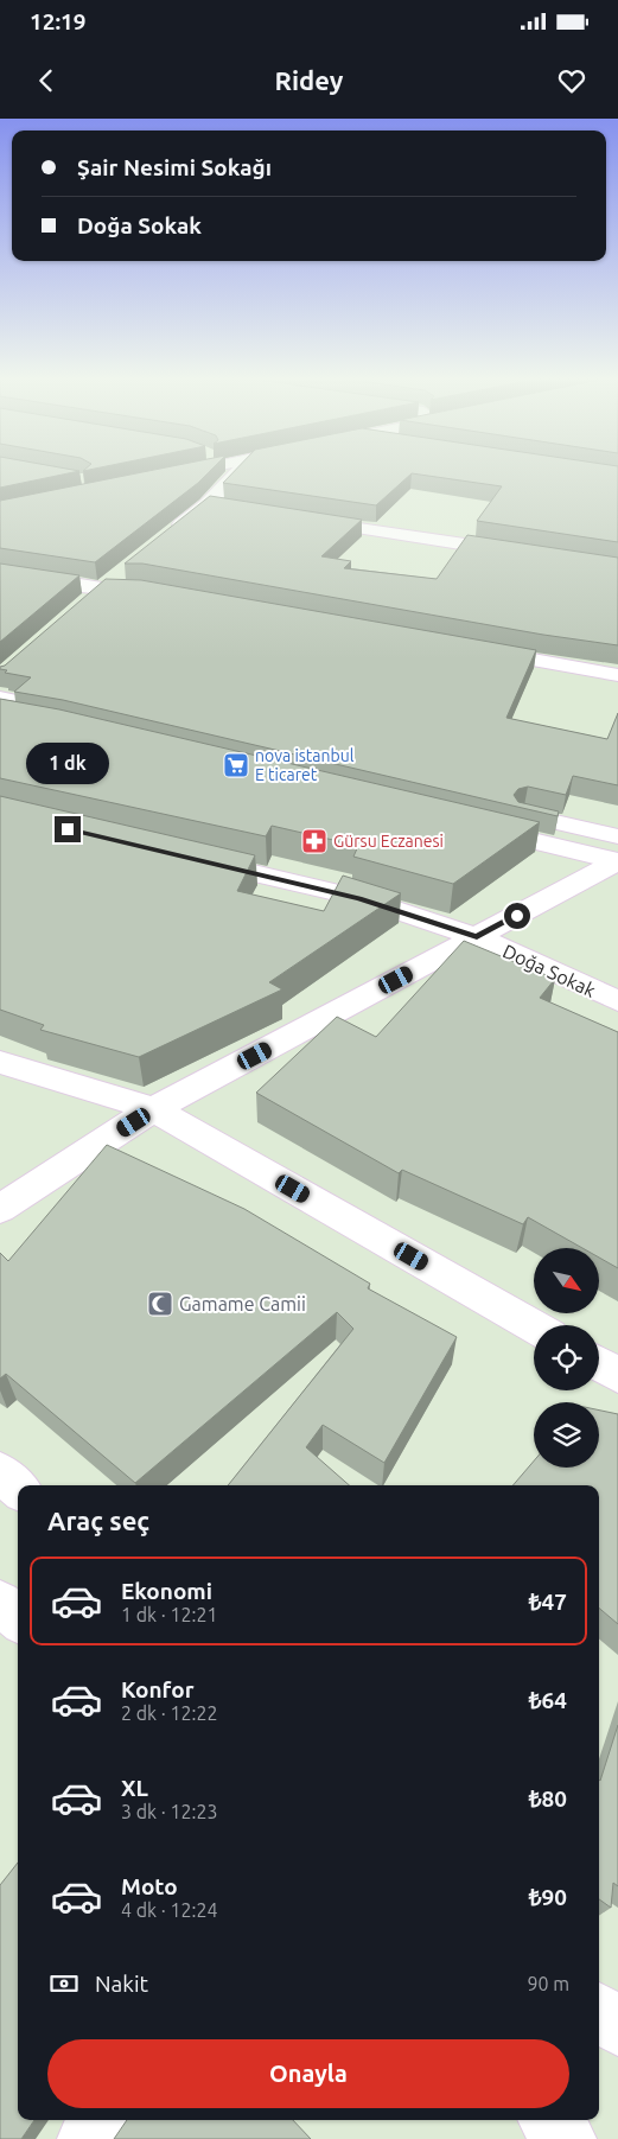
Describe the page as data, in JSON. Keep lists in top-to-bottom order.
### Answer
{
  "streets": {
    "street": ["Doğa Sokak"]
  },
  "places": {
    "supermarket": ["nova istanbul E ticaret"],
    "pharmacy": ["Gürsu Eczanesi"],
    "mosque": ["Gamame Camii"]
  },
  "north": "bottom right",
  "page": {
    "status": "12:19",
    "header": "Ridey",
    "banner": ["Şair Nesimi Sokağı", "Doğa Sokak"],
    "bubble": "1 dk",
    "heading": "Araç seç",
    "list": [
      {
        "name": "Ekonomi",
        "note": "1 dk · 12:21",
        "value": "₺47"
      },
      {
        "name": "Konfor",
        "note": "2 dk · 12:22",
        "value": "₺64"
      },
      {
        "name": "XL",
        "note": "3 dk · 12:23",
        "value": "₺80"
      },
      {
        "name": "Moto",
        "note": "4 dk · 12:24",
        "value": "₺90"
      }
    ],
    "pay": ["Nakit", "90 m"],
    "buttons": "Onayla"
  }
}
